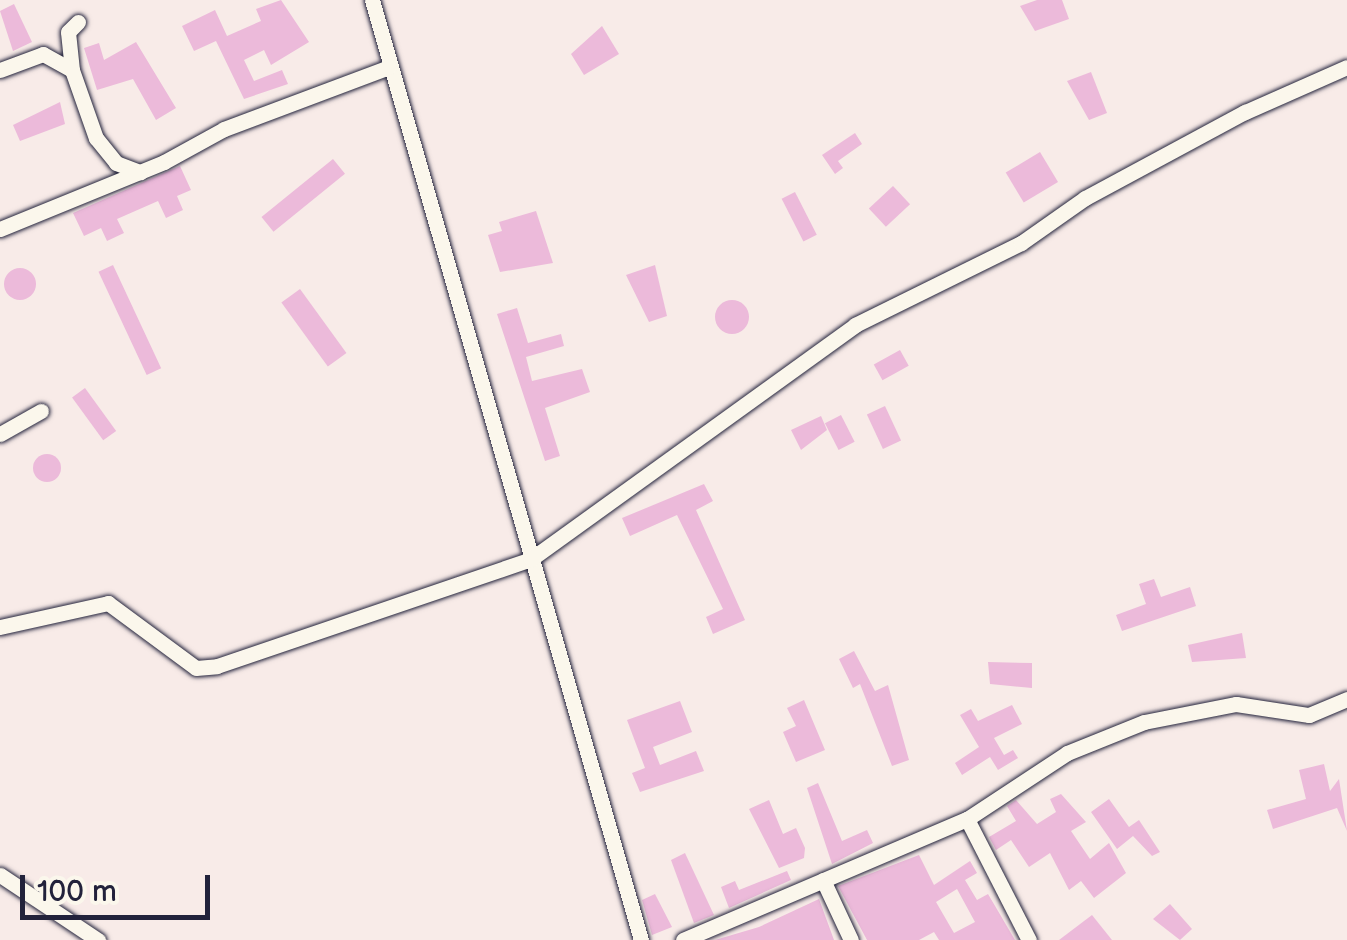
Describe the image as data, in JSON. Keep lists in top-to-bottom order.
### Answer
{
  "scale_bar": "100 m"
}
